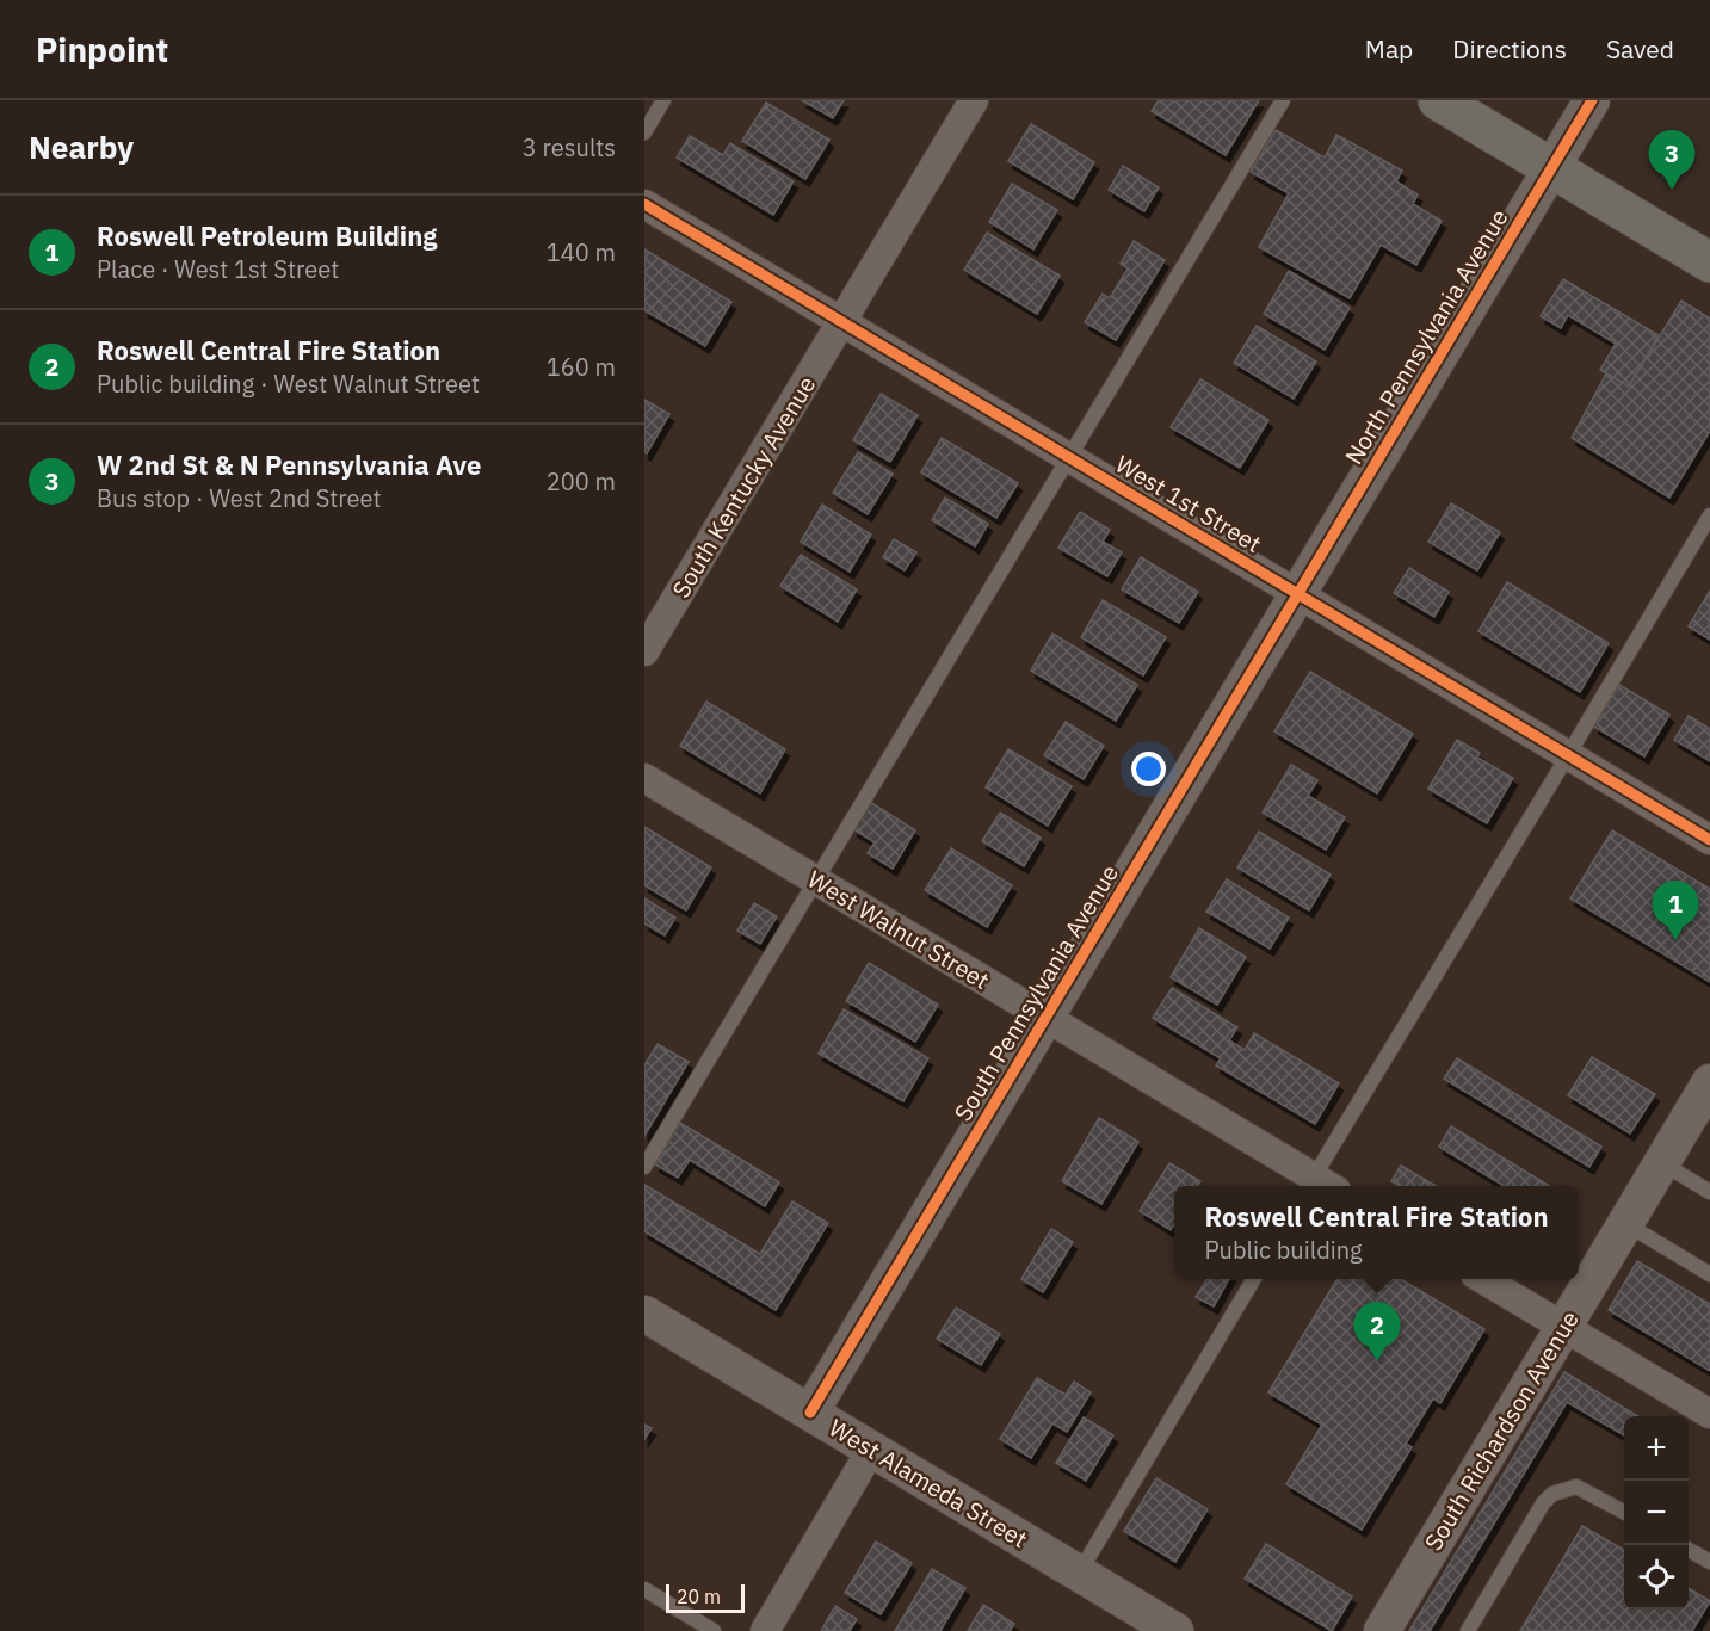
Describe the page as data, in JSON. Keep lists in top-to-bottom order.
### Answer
{
  "streets": {
    "street": [
      "North Pennsylvania Avenue",
      "South Kentucky Avenue",
      "West 1st Street",
      "West Walnut Street",
      "South Pennsylvania Avenue",
      "South Richardson Avenue",
      "West Alameda Street"
    ]
  },
  "crossings": [
    ["North Pennsylvania Avenue", "West 1st Street"],
    ["North Pennsylvania Avenue", "South Pennsylvania Avenue"],
    ["South Kentucky Avenue", "West 1st Street"],
    ["West 1st Street", "South Pennsylvania Avenue"],
    ["West Walnut Street", "South Pennsylvania Avenue"],
    ["South Pennsylvania Avenue", "West Alameda Street"]
  ],
  "scale_bar": "20 m",
  "page": {
    "header": "Pinpoint",
    "nav": ["Map", "Directions", "Saved"],
    "heading": ["Nearby", "3 results"],
    "pins": ["3", "1", "2"],
    "list": [
      {
        "mark": "1",
        "name": "Roswell Petroleum Building",
        "note": "Place · West 1st Street",
        "value": "140 m"
      },
      {
        "mark": "2",
        "name": "Roswell Central Fire Station",
        "note": "Public building · West Walnut Street",
        "value": "160 m"
      },
      {
        "mark": "3",
        "name": "W 2nd St & N Pennsylvania Ave",
        "note": "Bus stop · West 2nd Street",
        "value": "200 m"
      }
    ],
    "popup": ["Roswell Central Fire Station", "Public building"],
    "map_buttons": ["+", "−"],
    "scale": "20 m"
  }
}
